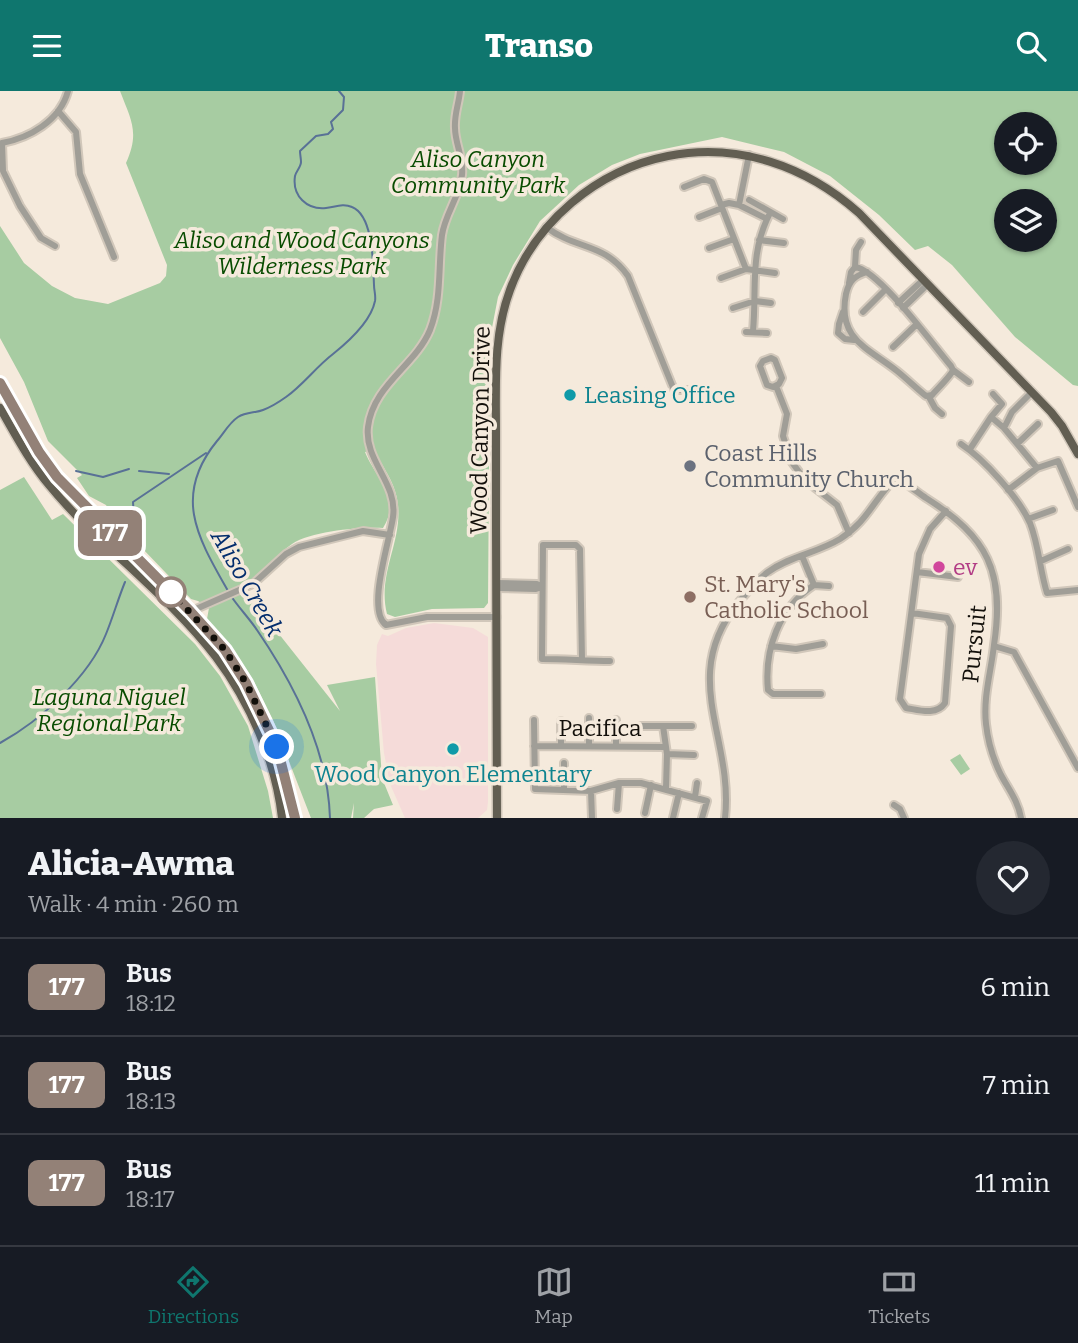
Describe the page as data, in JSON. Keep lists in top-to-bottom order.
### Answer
{
  "streets": {
    "main road": ["Wood Canyon Drive"],
    "street": ["Pursuit", "Pacifica"]
  },
  "water": ["Aliso Creek"],
  "parks": ["Aliso Canyon Community Park", "Aliso and Wood Canyons Wilderness Park", "Laguna Niguel Regional Park"],
  "places": [
    "Leasing Office",
    "Coast Hills Community Church",
    "ev",
    "St. Mary's Catholic School",
    "Wood Canyon Elementary"
  ],
  "lines": ["bus line 177"],
  "page": {
    "header": "Transo",
    "on_map": "177",
    "heading": ["Alicia-Awma", "Walk · 4 min · 260 m"],
    "list": [
      {
        "mark": "177",
        "name": "Bus",
        "note": "18:12",
        "value": "6 min"
      },
      {
        "mark": "177",
        "name": "Bus",
        "note": "18:13",
        "value": "7 min"
      },
      {
        "mark": "177",
        "name": "Bus",
        "note": "18:17",
        "value": "11 min"
      }
    ],
    "tabs": ["Directions", "Map", "Tickets"]
  }
}
